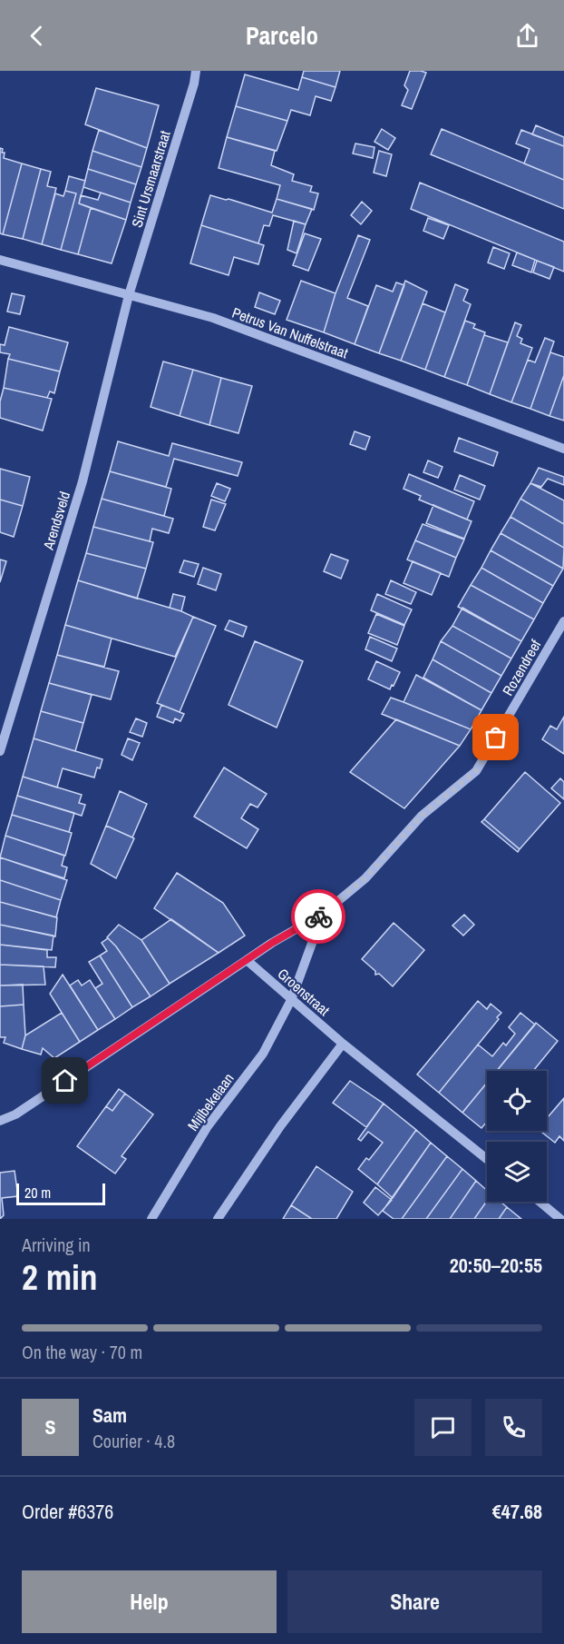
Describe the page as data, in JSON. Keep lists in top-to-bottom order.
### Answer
{
  "streets": {
    "street": [
      "Sint Ursmaarstraat",
      "Petrus Van Nuffelstraat",
      "Arendsveld",
      "Rozendreef",
      "Groenstraat",
      "Mijlbekelaan"
    ]
  },
  "crossings": [
    ["Sint Ursmaarstraat", "Petrus Van Nuffelstraat"],
    ["Sint Ursmaarstraat", "Arendsveld"],
    ["Petrus Van Nuffelstraat", "Arendsveld"],
    ["Rozendreef", "Groenstraat"],
    ["Groenstraat", "Mijlbekelaan"]
  ],
  "scale_bar": "20 m",
  "page": {
    "header": "Parcelo",
    "scale": "20 m",
    "heading": ["2 min", "Arriving in", "20:50–20:55"],
    "panel": [
      "Sam",
      "Courier · 4.8",
      "Order #6376",
      "€47.68"
    ],
    "bar": "On the way · 70 m",
    "round": "S",
    "buttons": ["Help", "Share"]
  }
}
